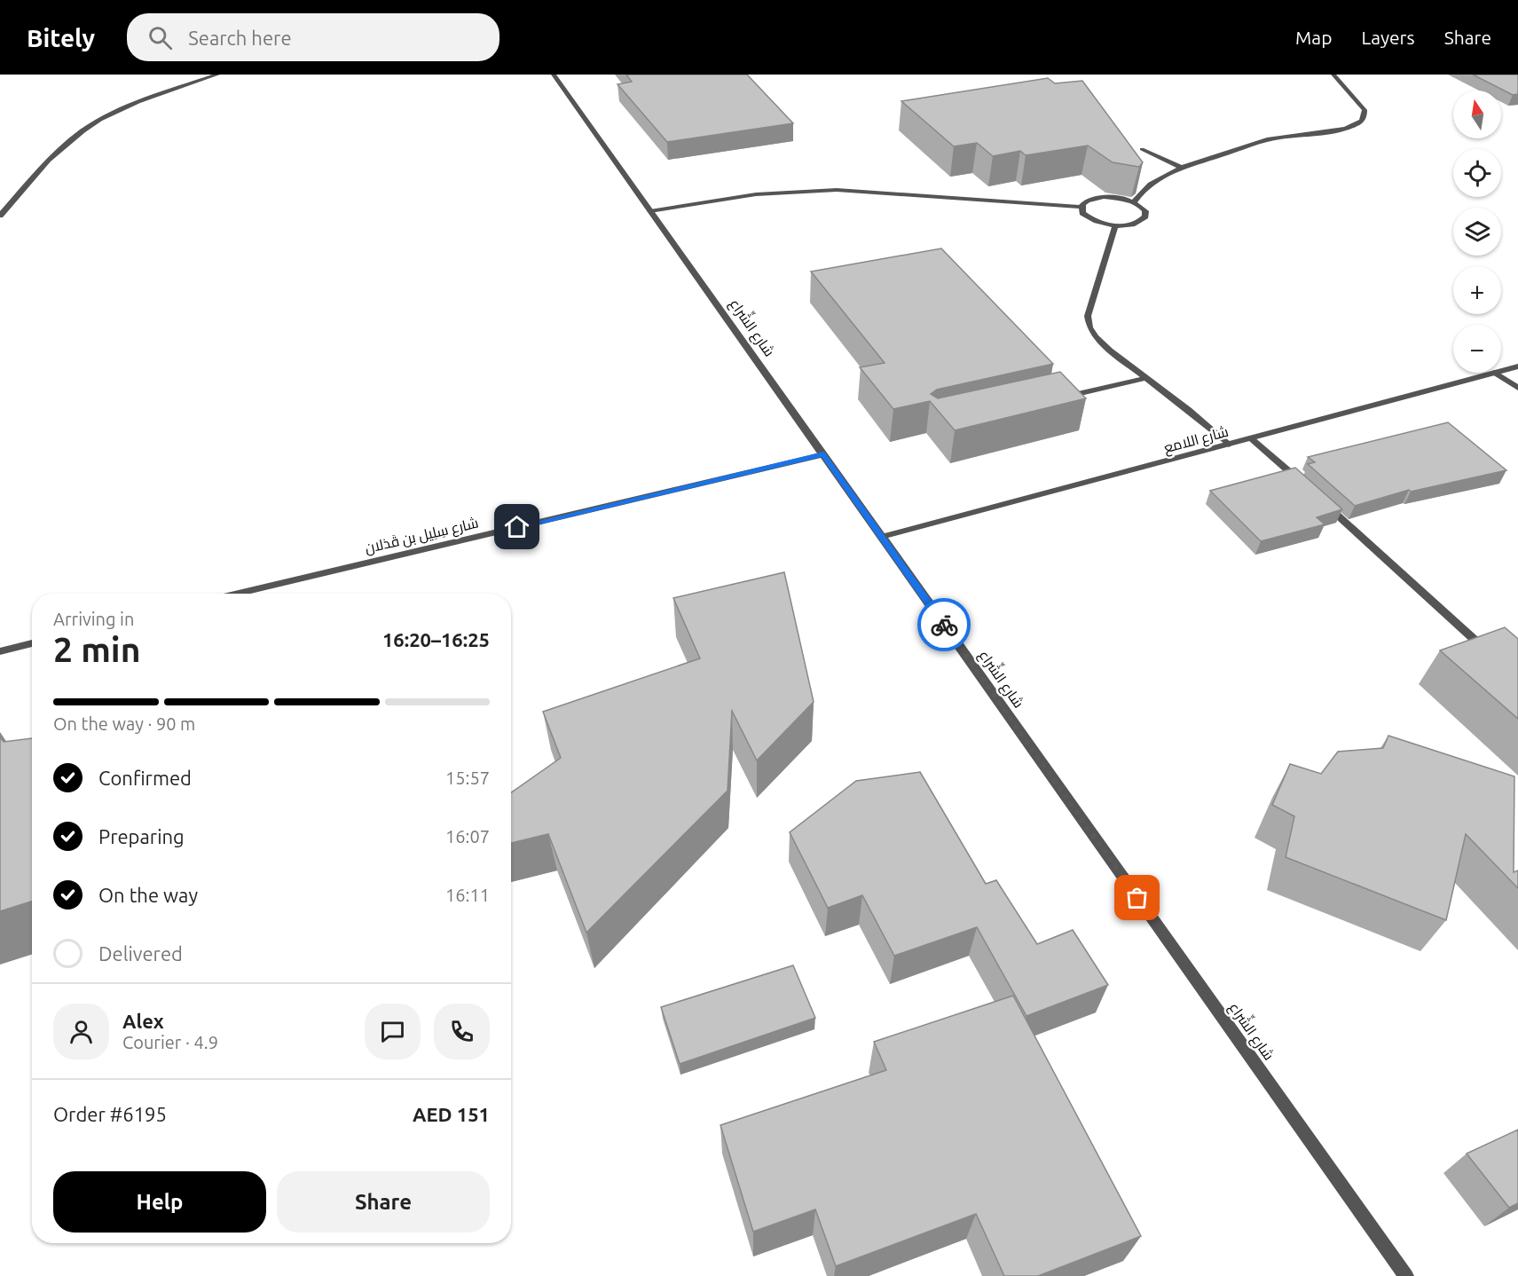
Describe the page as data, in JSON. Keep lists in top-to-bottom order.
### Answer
{
  "streets": {
    "street": ["شارع الشِّراع", "شارع اللامع", "شارع سِلِيل بن قَذلان"]
  },
  "crossings": [
    ["شارع الشِّراع", "شارع اللامع"],
    ["شارع الشِّراع", "شارع سِلِيل بن قَذلان"]
  ],
  "north": "top",
  "page": {
    "header": "Bitely",
    "search": "Search here",
    "nav": ["Map", "Layers", "Share"],
    "map_buttons": ["+", "−"],
    "heading": ["2 min", "Arriving in", "16:20–16:25"],
    "panel": [
      "Alex",
      "Courier · 4.9",
      "Order #6195",
      "AED 151"
    ],
    "bar": "On the way · 90 m",
    "list": [
      ["Confirmed", "15:57"],
      ["Preparing", "16:07"],
      ["On the way", "16:11"],
      "Delivered"
    ],
    "buttons": ["Help", "Share"]
  }
}
